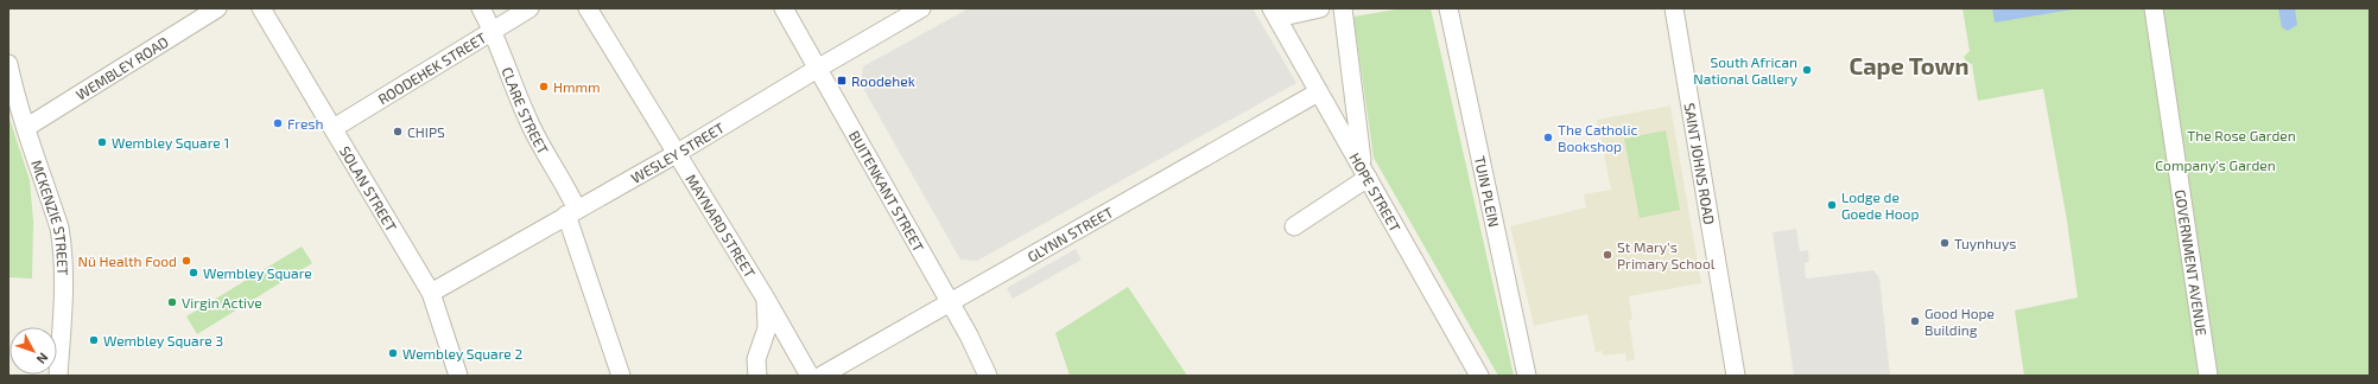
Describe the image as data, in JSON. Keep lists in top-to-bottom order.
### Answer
{
  "streets": {
    "street": [
      "WEMBLEY ROAD",
      "ROODEHEK STREET",
      "CLARE STREET",
      "WESLEY STREET",
      "SAINT JOHNS ROAD",
      "SOLAN STREET",
      "BUITENKANT STREET",
      "HOPE STREET",
      "TUIN PLEIN",
      "MCKENZIE STREET",
      "MAYNARD STREET",
      "GLYNN STREET",
      "GOVERNMENT AVENUE"
    ]
  },
  "crossings": [
    ["WEMBLEY ROAD", "MCKENZIE STREET"],
    ["ROODEHEK STREET", "CLARE STREET"],
    ["ROODEHEK STREET", "SOLAN STREET"],
    ["CLARE STREET", "WESLEY STREET"],
    ["WESLEY STREET", "SOLAN STREET"],
    ["WESLEY STREET", "BUITENKANT STREET"],
    ["WESLEY STREET", "MAYNARD STREET"],
    ["BUITENKANT STREET", "GLYNN STREET"],
    ["HOPE STREET", "GLYNN STREET"]
  ],
  "districts": ["Cape Town"],
  "parks": ["The Rose Garden", "Company's Garden"],
  "places": {
    "other": [
      "South African National Gallery",
      "Hmmm",
      "Fresh",
      "CHIPS",
      "The Catholic Bookshop",
      "Wembley Square 1",
      "Lodge de Goede Hoop",
      "Tuynhuys",
      "St Mary's Primary School",
      "Nü Health Food",
      "Wembley Square",
      "Virgin Active",
      "Good Hope Building",
      "Wembley Square 3",
      "Wembley Square 2"
    ],
    "transit": ["Roodehek"]
  },
  "north": "bottom right"
}
